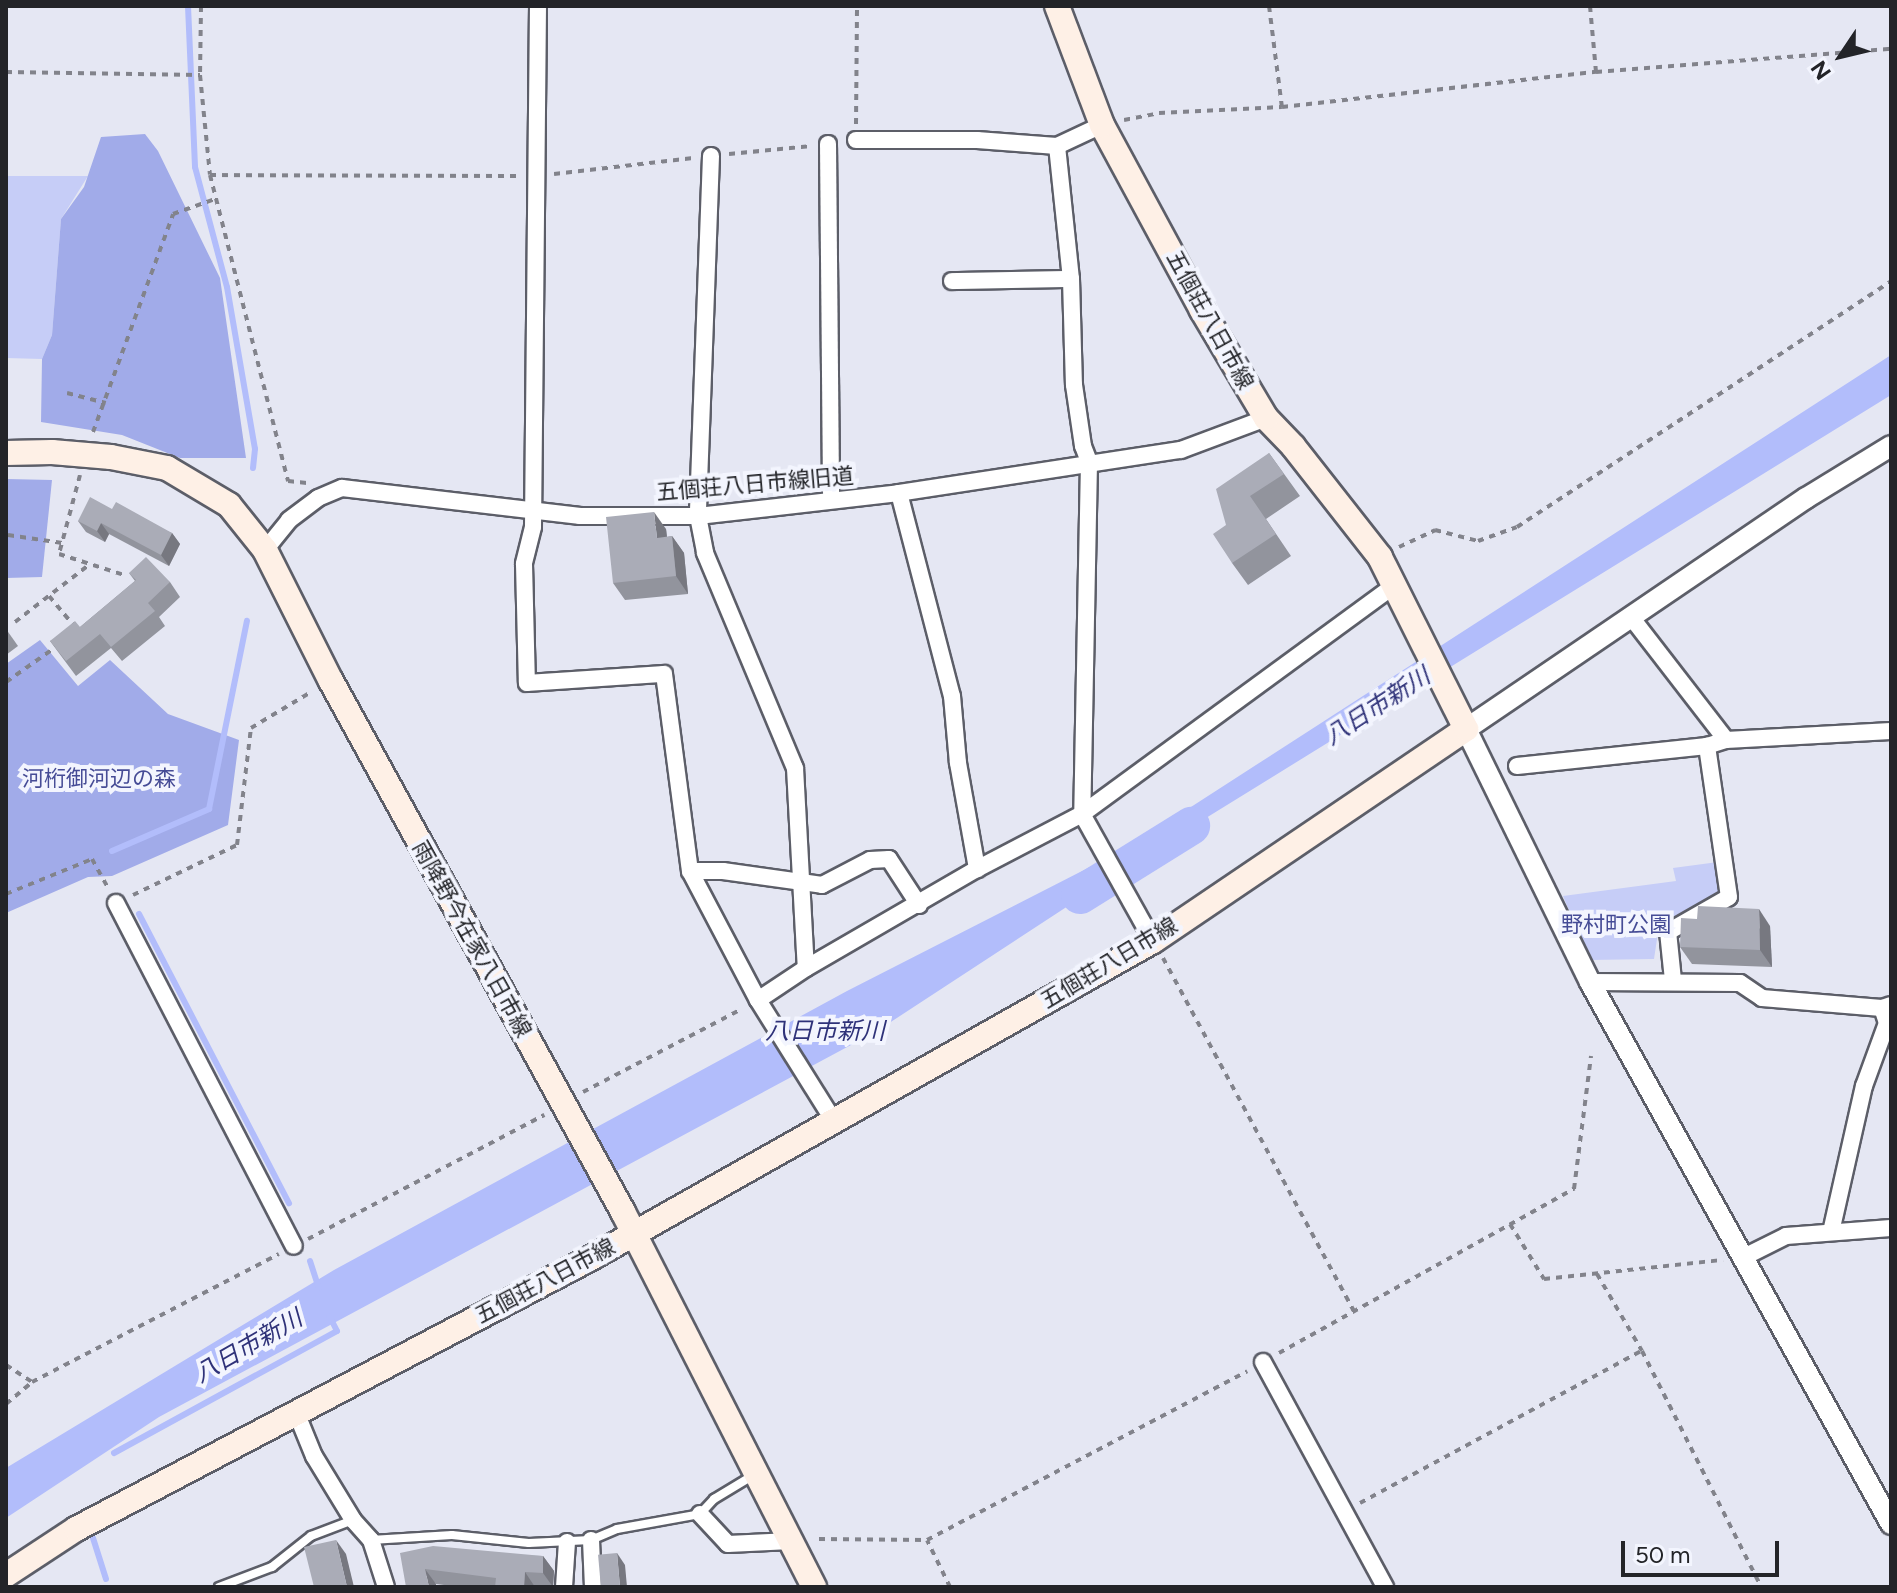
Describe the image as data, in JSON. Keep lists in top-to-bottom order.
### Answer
{
  "streets": {
    "main road": ["五個荘八日市線", "雨降野今在家八日市線"],
    "street": ["五個荘八日市線旧道"]
  },
  "crossings": [
    ["五個荘八日市線", "五個荘八日市線旧道"],
    ["五個荘八日市線", "雨降野今在家八日市線"]
  ],
  "water": ["八日市新川"],
  "parks": ["河桁御河辺の森", "野村町公園"],
  "scale_bar": "50 m",
  "north": "bottom left"
}
